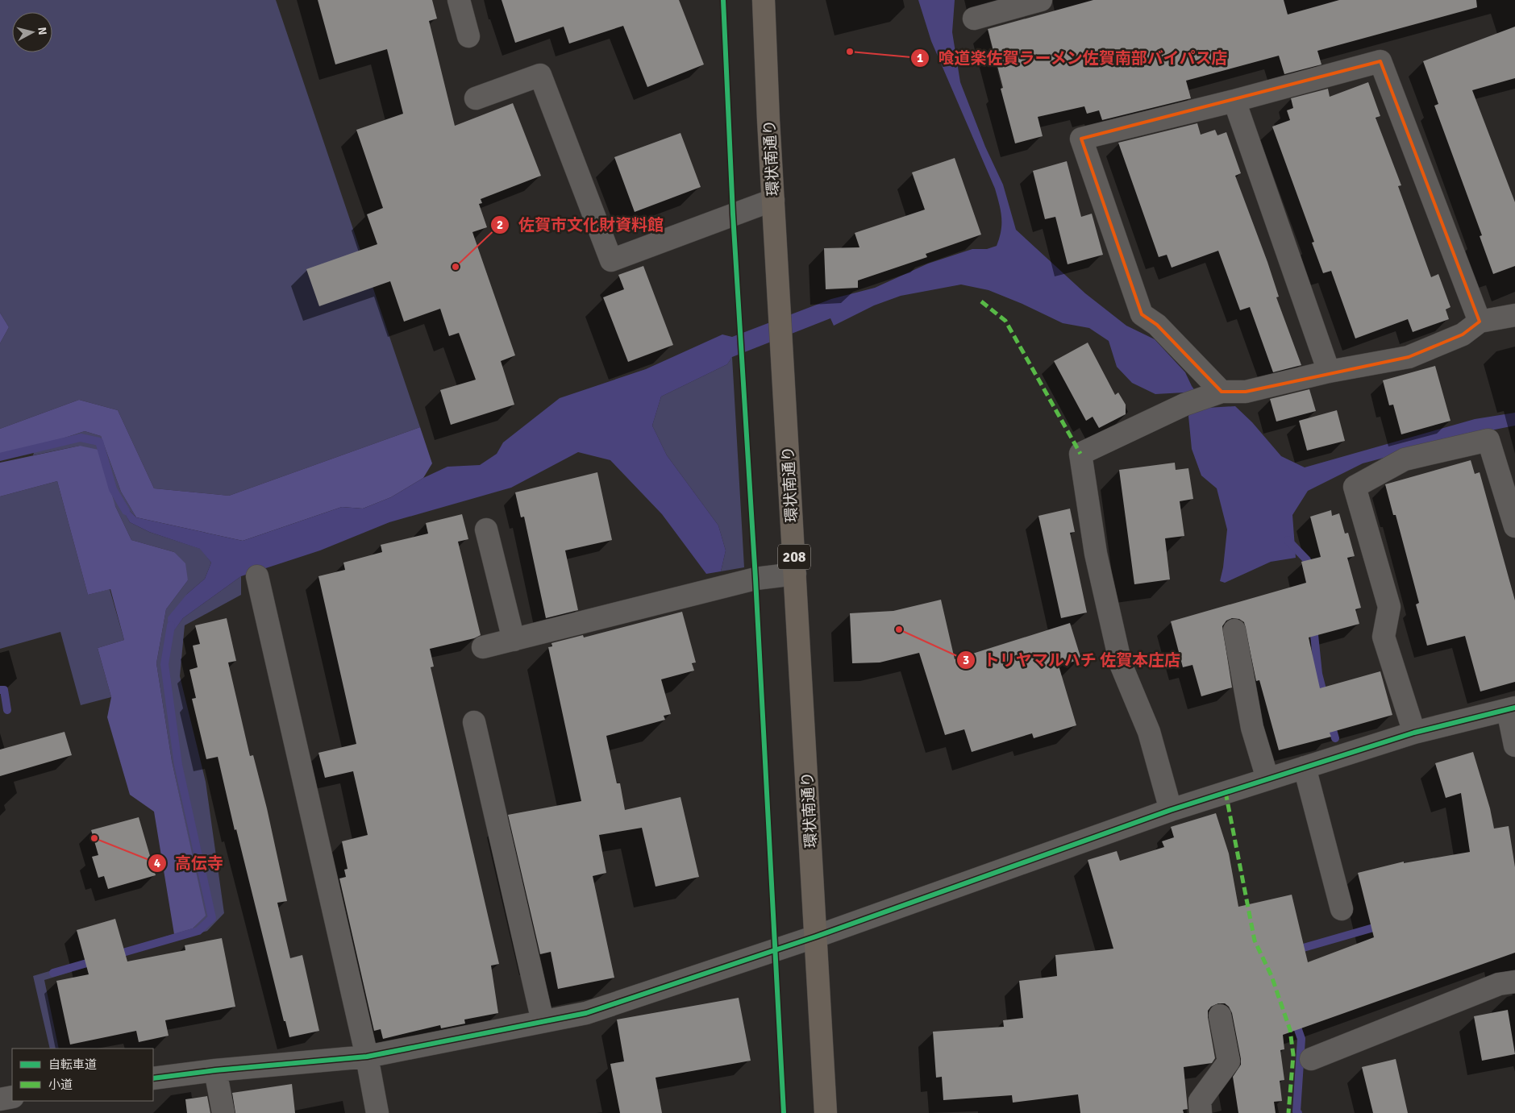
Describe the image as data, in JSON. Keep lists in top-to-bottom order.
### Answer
{
  "streets": {
    "highway": ["環状南通り", "208"]
  },
  "places": [
    "喰道楽佐賀ラーメン佐賀南部バイパス店",
    "佐賀市文化財資料館",
    "トリヤマルハチ 佐賀本庄店",
    "高伝寺"
  ],
  "legend": ["自転車道", "小道"],
  "north": "right"
}
